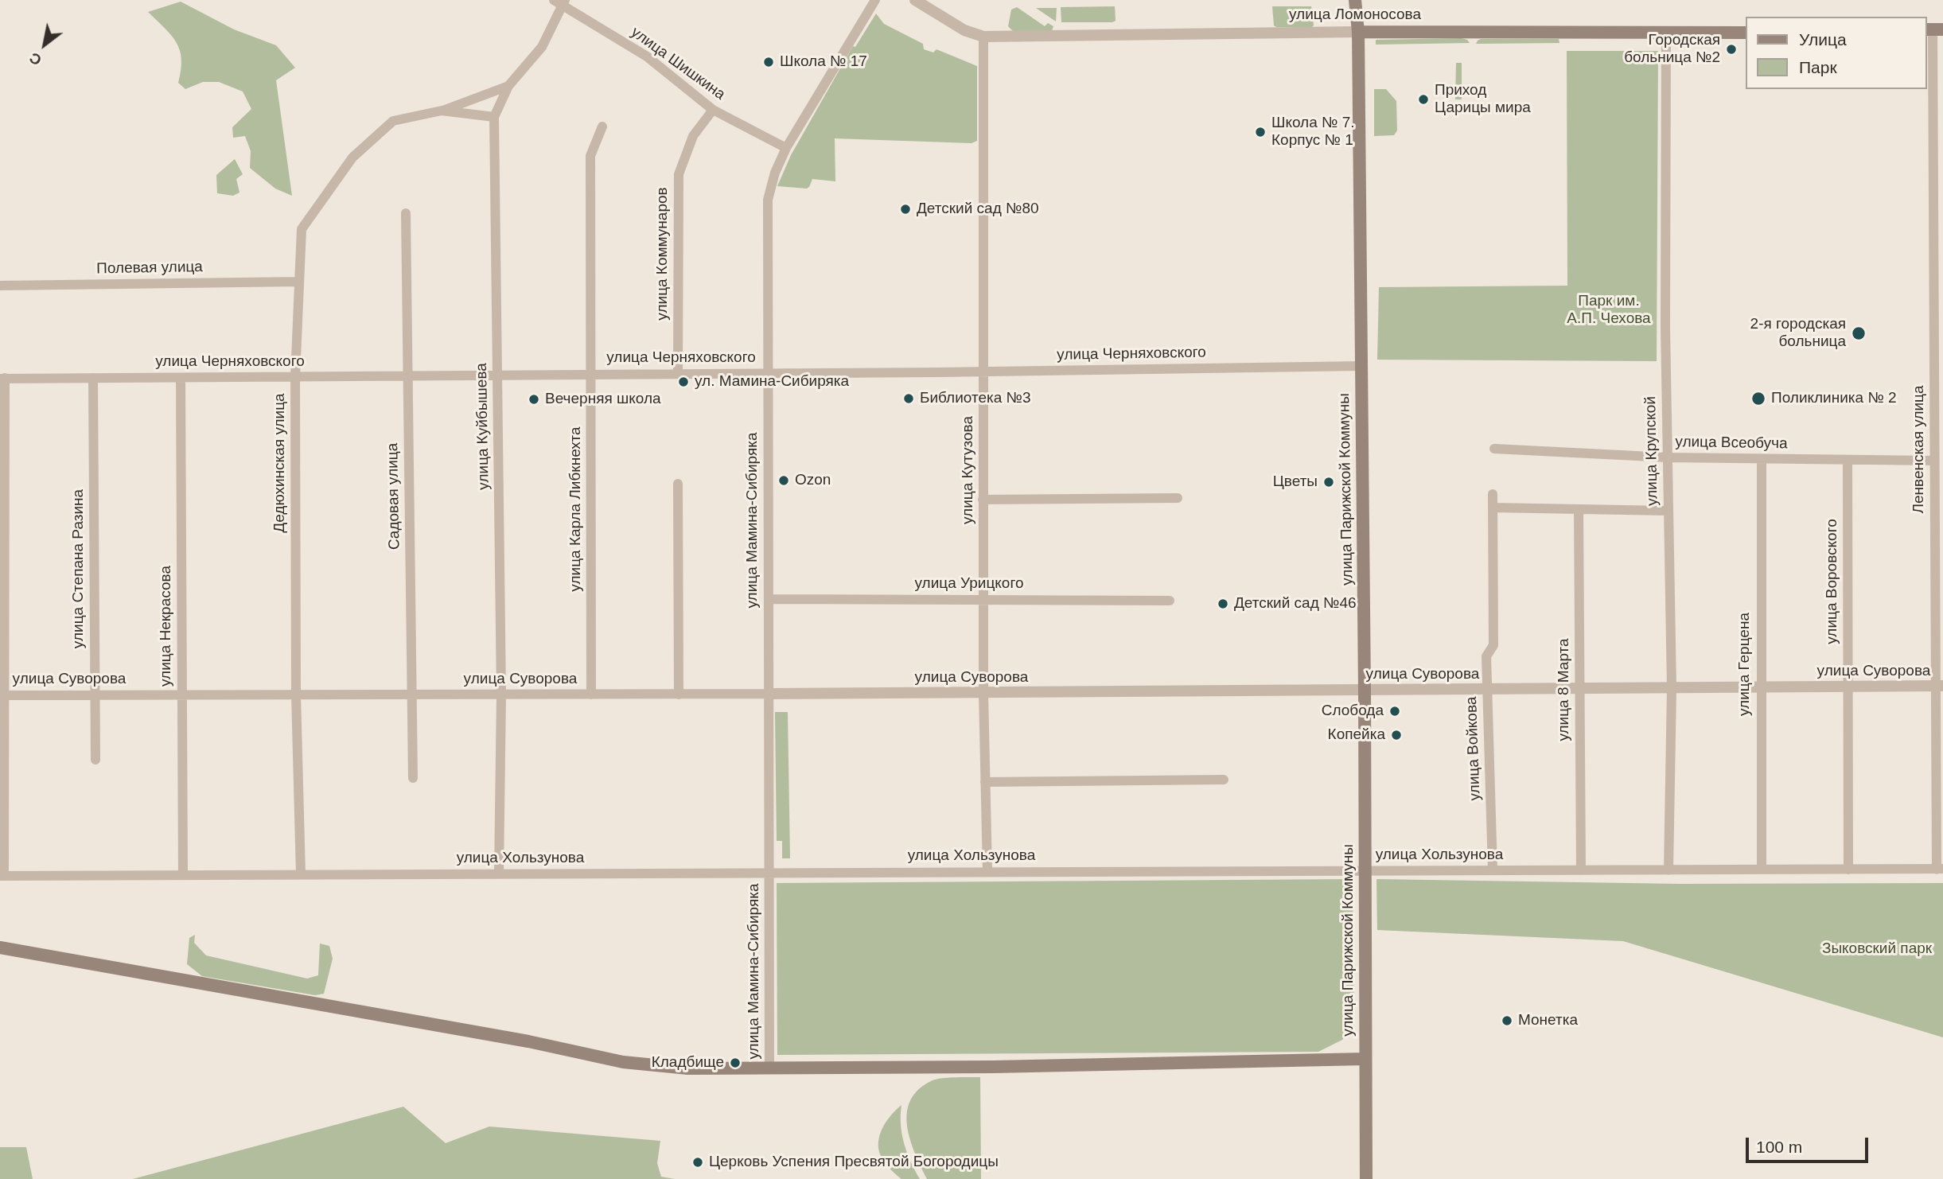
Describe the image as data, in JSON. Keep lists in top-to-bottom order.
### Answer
{
  "streets": {
    "main road": ["улица Ломоносова", "улица Парижской Коммуны"],
    "street": [
      "улица Шишкина",
      "улица Коммунаров",
      "Полевая улица",
      "улица Черняховского",
      "улица Куйбышева",
      "улица Всеобуча",
      "Ленвенская улица",
      "улица Крупской",
      "Дедюхинская улица",
      "улица Кутузова",
      "Садовая улица",
      "улица Карла Либкнехта",
      "улица Мамина-Сибиряка",
      "улица Степана Разина",
      "улица Воровского",
      "улица Урицкого",
      "улица Некрасова",
      "улица Герцена",
      "улица Суворова",
      "улица 8 Марта",
      "улица Войкова",
      "улица Хользунова"
    ]
  },
  "crossings": [
    ["улица Ломоносова", "улица Крупской"],
    ["улица Ломоносова", "улица Кутузова"],
    ["улица Ломоносова", "улица Парижской Коммуны"],
    ["улица Шишкина", "улица Коммунаров"],
    ["улица Шишкина", "улица Куйбышева"],
    ["улица Шишкина", "улица Мамина-Сибиряка"],
    ["улица Коммунаров", "улица Черняховского"],
    ["Полевая улица", "Дедюхинская улица"],
    ["улица Черняховского", "улица Куйбышева"],
    ["улица Черняховского", "Дедюхинская улица"],
    ["улица Черняховского", "улица Кутузова"],
    ["улица Черняховского", "улица Парижской Коммуны"],
    ["улица Черняховского", "Садовая улица"],
    ["улица Черняховского", "улица Карла Либкнехта"],
    ["улица Черняховского", "улица Мамина-Сибиряка"],
    ["улица Черняховского", "улица Степана Разина"],
    ["улица Черняховского", "улица Некрасова"],
    ["улица Куйбышева", "Дедюхинская улица"],
    ["улица Куйбышева", "улица Суворова"],
    ["улица Куйбышева", "улица Хользунова"],
    ["улица Всеобуча", "Ленвенская улица"],
    ["улица Всеобуча", "улица Крупской"],
    ["улица Всеобуча", "улица Воровского"],
    ["улица Всеобуча", "улица Герцена"],
    ["Ленвенская улица", "улица Суворова"],
    ["Ленвенская улица", "улица Хользунова"],
    ["улица Крупской", "улица Суворова"],
    ["улица Крупской", "улица Хользунова"],
    ["Дедюхинская улица", "улица Суворова"],
    ["Дедюхинская улица", "улица Хользунова"],
    ["улица Кутузова", "улица Урицкого"],
    ["улица Кутузова", "улица Суворова"],
    ["улица Кутузова", "улица Хользунова"],
    ["улица Парижской Коммуны", "улица Суворова"],
    ["улица Парижской Коммуны", "улица Хользунова"],
    ["Садовая улица", "улица Суворова"],
    ["улица Карла Либкнехта", "улица Суворова"],
    ["улица Мамина-Сибиряка", "улица Урицкого"],
    ["улица Мамина-Сибиряка", "улица Суворова"],
    ["улица Мамина-Сибиряка", "улица Хользунова"],
    ["улица Степана Разина", "улица Суворова"],
    ["улица Воровского", "улица Суворова"],
    ["улица Воровского", "улица Хользунова"],
    ["улица Некрасова", "улица Суворова"],
    ["улица Некрасова", "улица Хользунова"],
    ["улица Герцена", "улица Суворова"],
    ["улица Герцена", "улица Хользунова"],
    ["улица Суворова", "улица 8 Марта"],
    ["улица Суворова", "улица Войкова"],
    ["улица 8 Марта", "улица Хользунова"],
    ["улица Войкова", "улица Хользунова"]
  ],
  "parks": ["Парк им. А.П. Чехова", "Зыковский парк"],
  "places": [
    "Городская больница №2",
    "Школа № 17",
    "Приход Царицы мира",
    "Школа № 7. Корпус № 1",
    "Детский сад №80",
    "2-я городская больница",
    "ул. Мамина-Сибиряка",
    "Библиотека №3",
    "Поликлиника № 2",
    "Вечерняя школа",
    "Ozon",
    "Цветы",
    "Детский сад №46",
    "Слобода",
    "Копейка",
    "Монетка",
    "Кладбище",
    "Церковь Успения Пресвятой Богородицы"
  ],
  "legend": ["Улица", "Парк"],
  "scale_bar": "100 m",
  "north": "bottom left"
}
